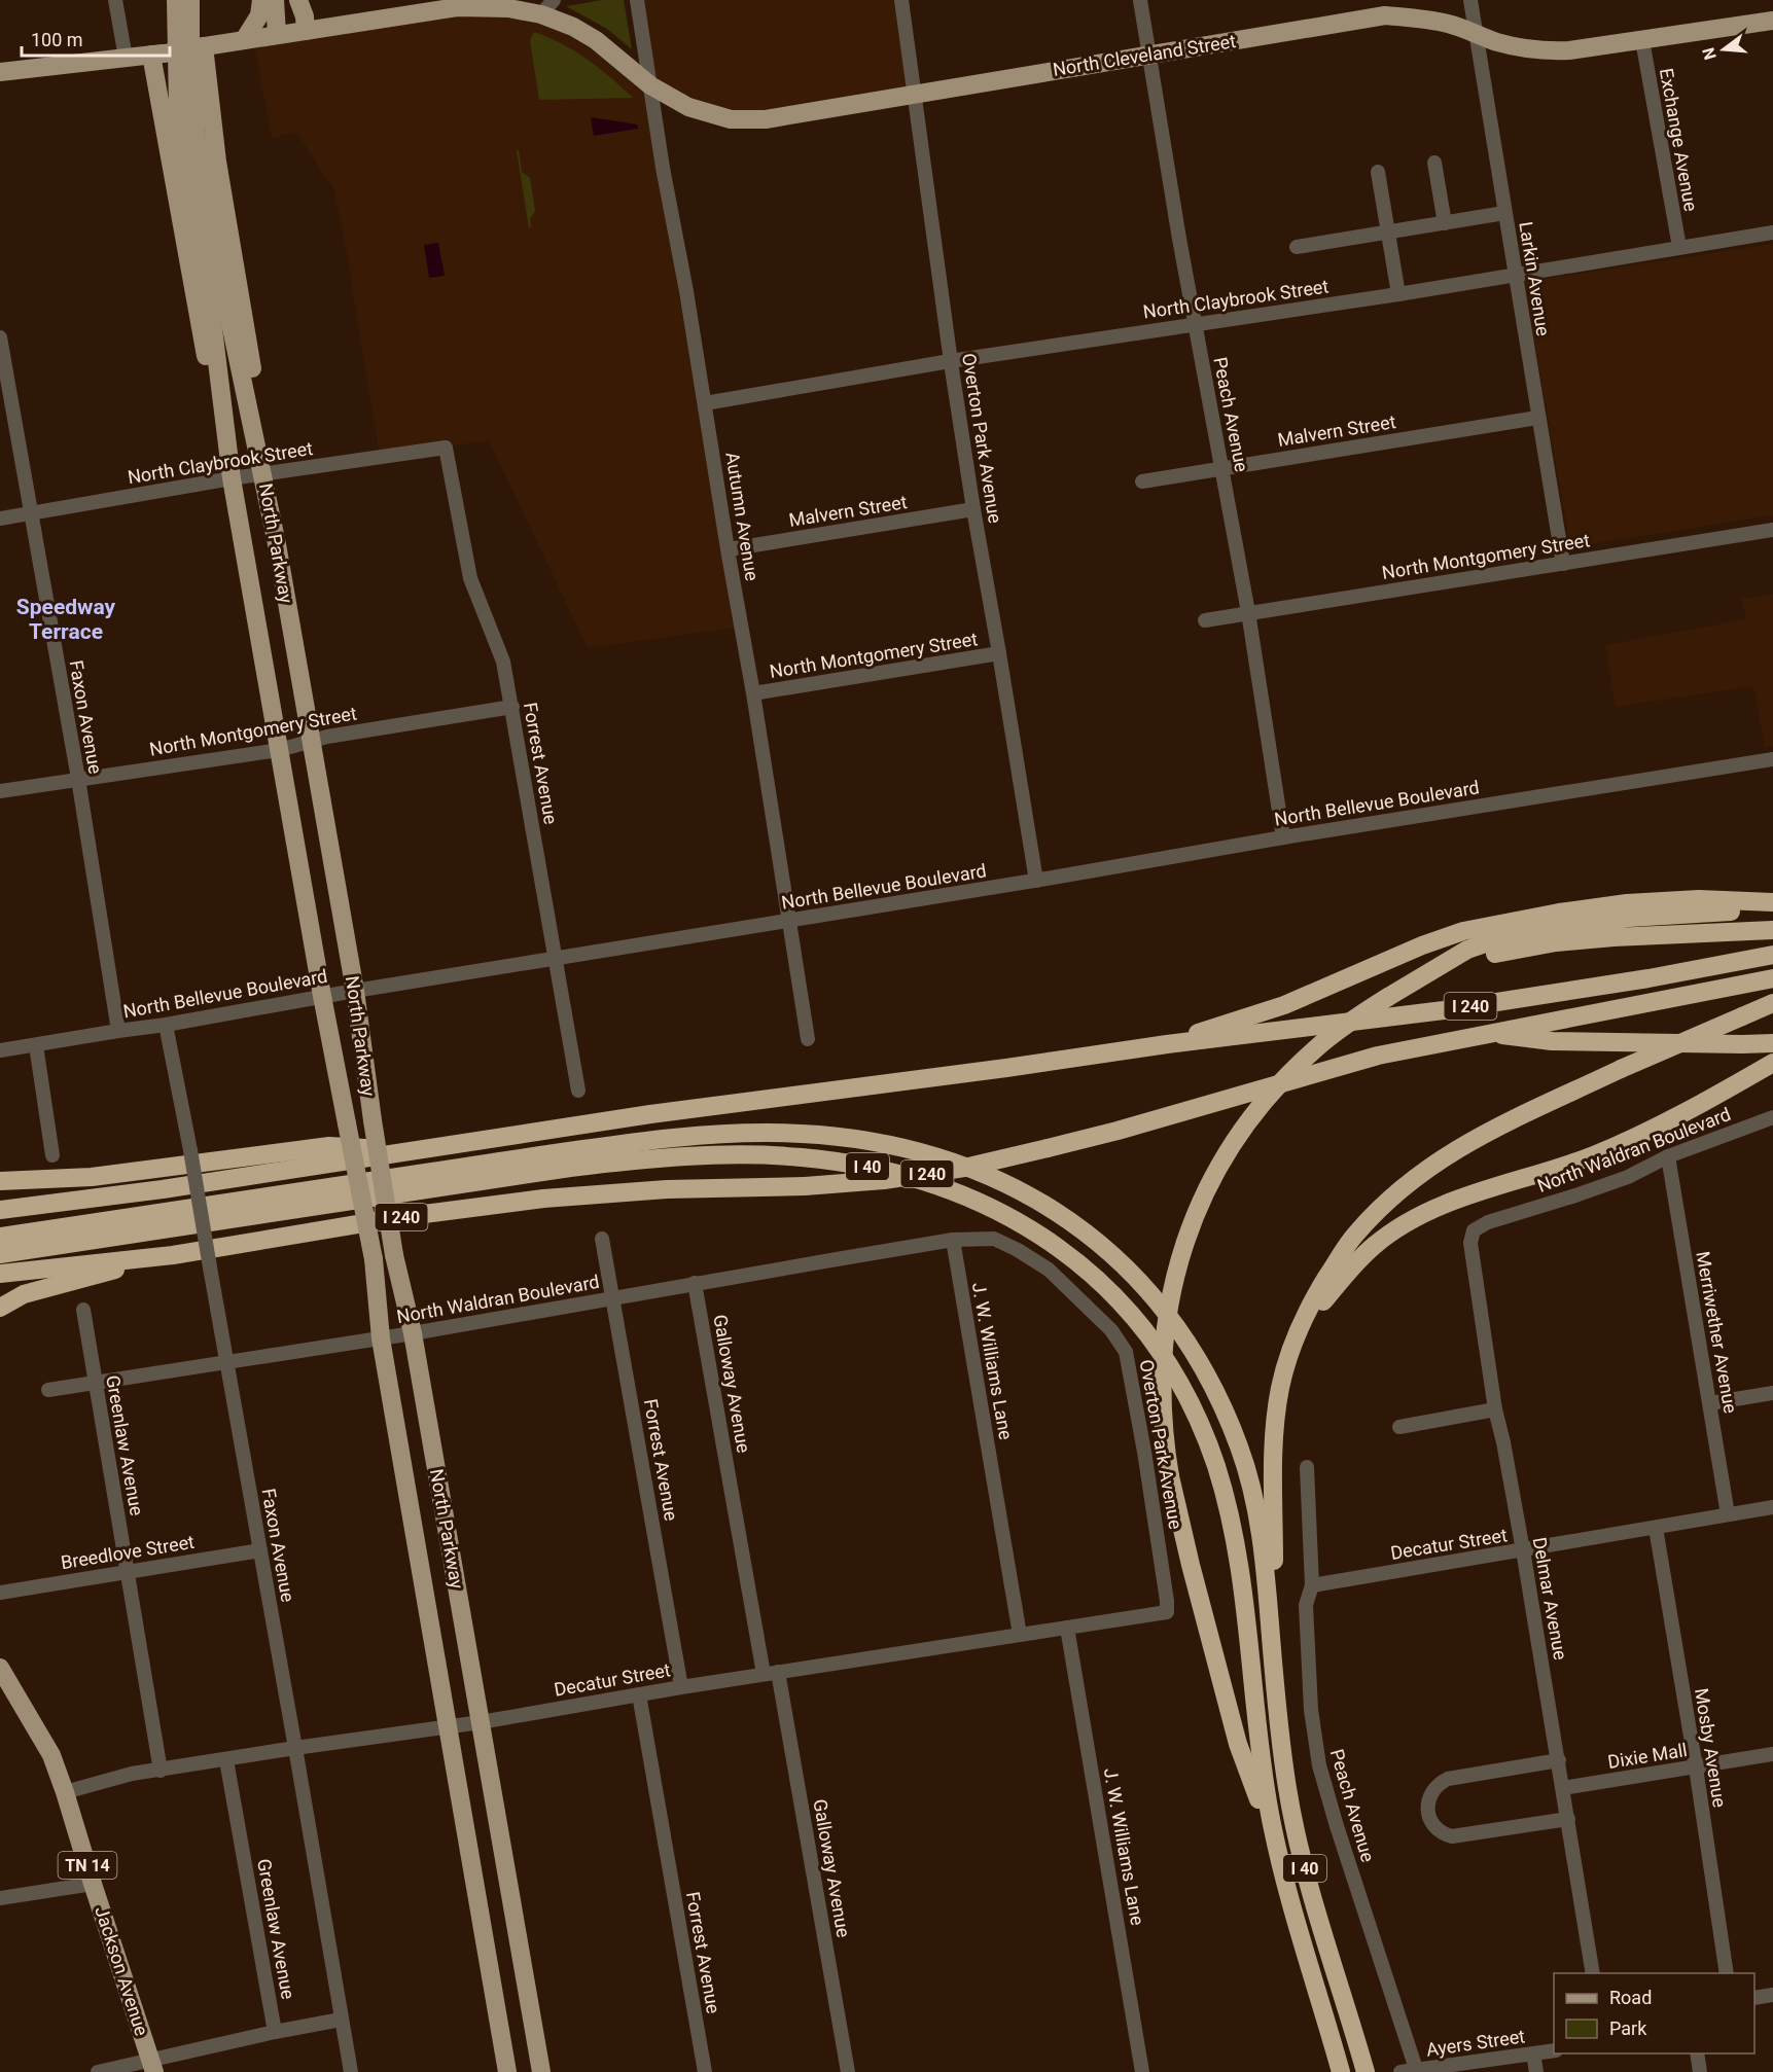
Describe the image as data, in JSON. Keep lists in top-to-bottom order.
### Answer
{
  "streets": {
    "highway": ["I 240", "I 40"],
    "main road": [
      "North Cleveland Street",
      "North Parkway",
      "TN 14",
      "Jackson Avenue"
    ],
    "street": [
      "Exchange Avenue",
      "Larkin Avenue",
      "North Claybrook Street",
      "Peach Avenue",
      "Malvern Street",
      "Overton Park Avenue",
      "Autumn Avenue",
      "North Montgomery Street",
      "Faxon Avenue",
      "Forrest Avenue",
      "North Bellevue Boulevard",
      "North Waldran Boulevard",
      "Merriwether Avenue",
      "J. W. Williams Lane",
      "Galloway Avenue",
      "Greenlaw Avenue",
      "Decatur Street",
      "Breedlove Street",
      "Delmar Avenue",
      "Mosby Avenue",
      "Dixie Mall",
      "Ayers Street"
    ]
  },
  "crossings": [
    ["North Cleveland Street", "Exchange Avenue"],
    ["North Cleveland Street", "Larkin Avenue"],
    ["North Cleveland Street", "Peach Avenue"],
    ["North Cleveland Street", "Overton Park Avenue"],
    ["North Cleveland Street", "Autumn Avenue"],
    ["Exchange Avenue", "North Claybrook Street"],
    ["Larkin Avenue", "North Claybrook Street"],
    ["Larkin Avenue", "Malvern Street"],
    ["Larkin Avenue", "North Montgomery Street"],
    ["North Claybrook Street", "Peach Avenue"],
    ["North Claybrook Street", "Overton Park Avenue"],
    ["North Claybrook Street", "Autumn Avenue"],
    ["North Claybrook Street", "North Parkway"],
    ["North Claybrook Street", "Faxon Avenue"],
    ["North Claybrook Street", "Forrest Avenue"],
    ["Peach Avenue", "Malvern Street"],
    ["Peach Avenue", "North Montgomery Street"],
    ["Peach Avenue", "North Bellevue Boulevard"],
    ["Peach Avenue", "Decatur Street"],
    ["Peach Avenue", "Ayers Street"],
    ["Malvern Street", "Overton Park Avenue"],
    ["Malvern Street", "Autumn Avenue"],
    ["Overton Park Avenue", "North Montgomery Street"],
    ["Overton Park Avenue", "North Bellevue Boulevard"],
    ["Overton Park Avenue", "North Waldran Boulevard"],
    ["Overton Park Avenue", "J. W. Williams Lane"],
    ["Overton Park Avenue", "Decatur Street"],
    ["Autumn Avenue", "North Montgomery Street"],
    ["Autumn Avenue", "North Bellevue Boulevard"],
    ["North Parkway", "North Montgomery Street"],
    ["North Parkway", "North Bellevue Boulevard"],
    ["North Parkway", "North Waldran Boulevard"],
    ["North Parkway", "Decatur Street"],
    ["North Montgomery Street", "Faxon Avenue"],
    ["North Montgomery Street", "Forrest Avenue"],
    ["Faxon Avenue", "North Bellevue Boulevard"],
    ["Faxon Avenue", "North Waldran Boulevard"],
    ["Faxon Avenue", "Decatur Street"],
    ["Faxon Avenue", "Breedlove Street"],
    ["Forrest Avenue", "North Bellevue Boulevard"],
    ["Forrest Avenue", "North Waldran Boulevard"],
    ["Forrest Avenue", "Decatur Street"],
    ["North Waldran Boulevard", "Merriwether Avenue"],
    ["North Waldran Boulevard", "J. W. Williams Lane"],
    ["North Waldran Boulevard", "Galloway Avenue"],
    ["North Waldran Boulevard", "Greenlaw Avenue"],
    ["North Waldran Boulevard", "Delmar Avenue"],
    ["Merriwether Avenue", "Decatur Street"],
    ["J. W. Williams Lane", "Decatur Street"],
    ["Galloway Avenue", "Decatur Street"],
    ["Greenlaw Avenue", "Decatur Street"],
    ["Greenlaw Avenue", "Breedlove Street"],
    ["Decatur Street", "Delmar Avenue"],
    ["Decatur Street", "Mosby Avenue"],
    ["Decatur Street", "Jackson Avenue"],
    ["Delmar Avenue", "Dixie Mall"],
    ["Mosby Avenue", "Dixie Mall"]
  ],
  "districts": ["Speedway Terrace"],
  "legend": ["Road", "Park"],
  "scale_bar": "100 m",
  "north": "left"
}
